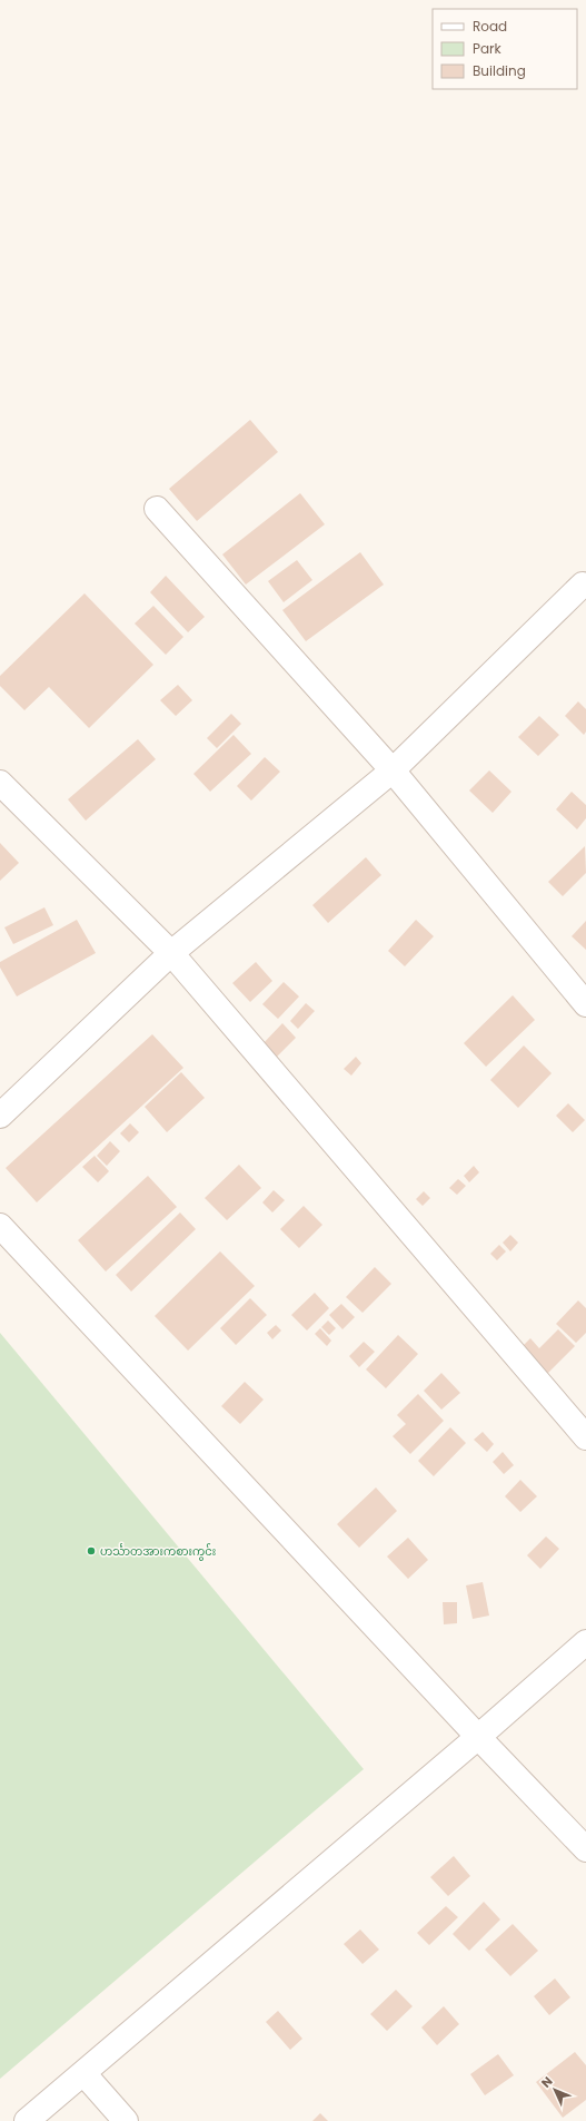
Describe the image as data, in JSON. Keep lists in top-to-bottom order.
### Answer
{
  "places": ["ဟင်္သာတအားကစားကွင်း"],
  "legend": ["Road", "Park", "Building"],
  "north": "top left"
}
